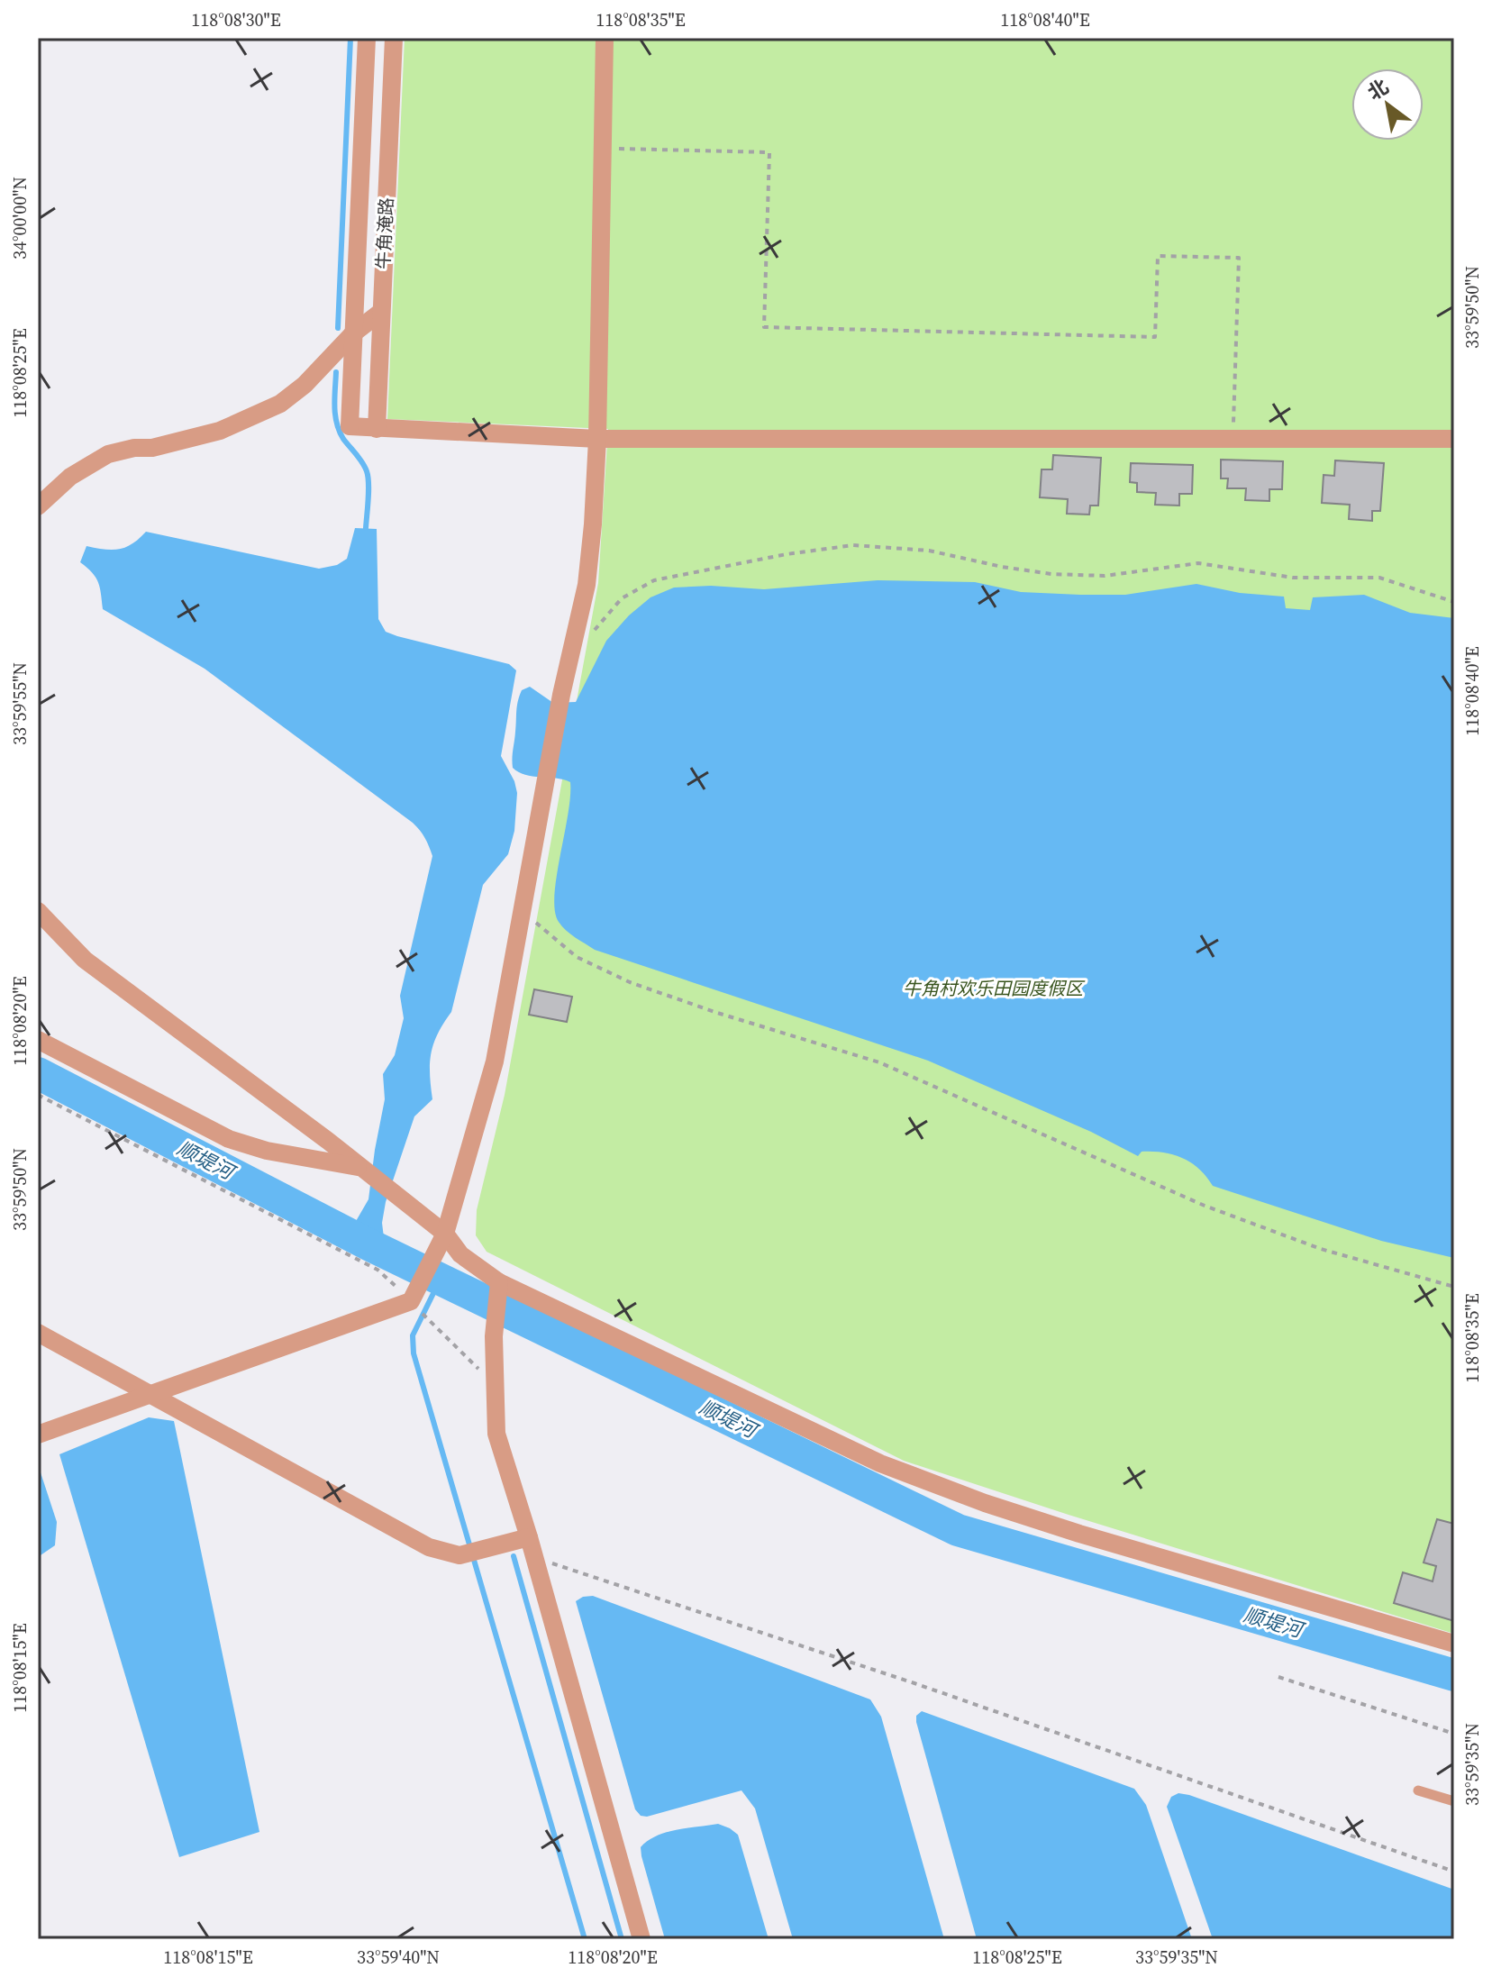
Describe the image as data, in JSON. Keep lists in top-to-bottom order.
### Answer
{
  "streets": {
    "street": ["牛角淹路"]
  },
  "water": ["顺堤河"],
  "parks": ["牛角村欢乐田园度假区"],
  "north": "top left",
  "coordinates": [
    "118°08'30\"E",
    "118°08'35\"E",
    "118°08'40\"E",
    "34°00'00\"N",
    "33°59'50\"N",
    "118°08'25\"E",
    "33°59'55\"N",
    "118°08'20\"E",
    "118°08'15\"E",
    "33°59'35\"N",
    "33°59'40\"N"
  ]
}
